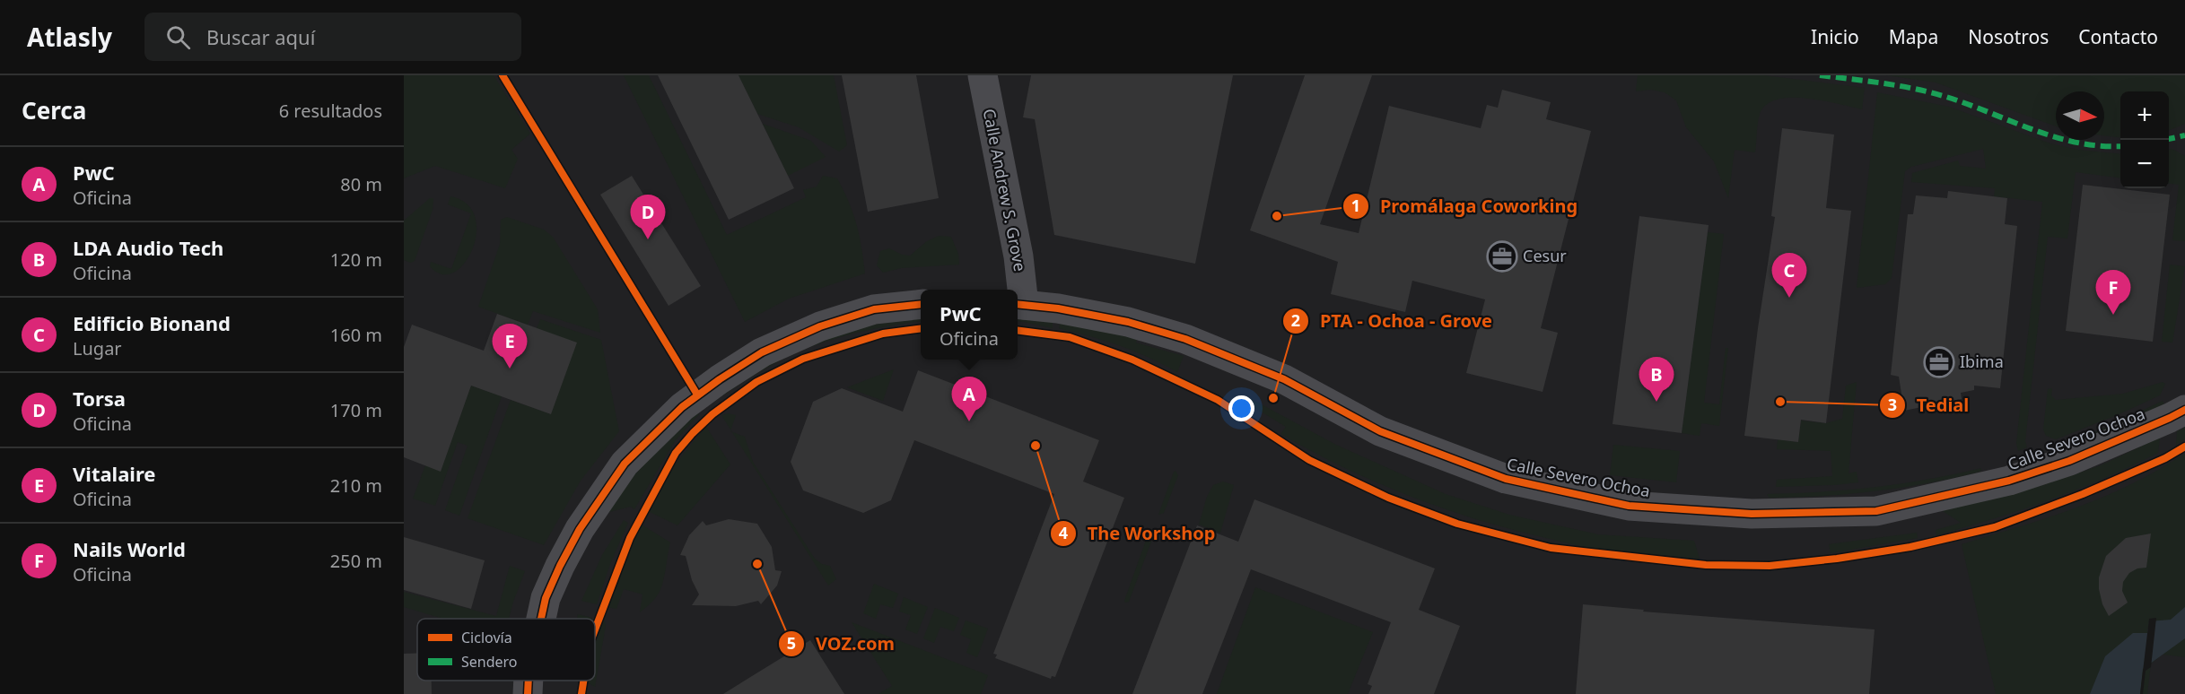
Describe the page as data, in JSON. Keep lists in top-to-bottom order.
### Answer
{
  "streets": {
    "street": ["Calle Andrew S. Grove", "Calle Severo Ochoa"]
  },
  "crossings": [
    ["Calle Andrew S. Grove", "Calle Severo Ochoa"]
  ],
  "places": {
    "other": [
      "Promálaga Coworking",
      "PTA - Ochoa - Grove",
      "Tedial",
      "The Workshop",
      "VOZ.com"
    ],
    "office": ["Cesur", "Ibima"]
  },
  "legend": ["Ciclovía", "Sendero"],
  "north": "right",
  "page": {
    "header": "Atlasly",
    "search": "Buscar aquí",
    "nav": [
      "Inicio",
      "Mapa",
      "Nosotros",
      "Contacto"
    ],
    "heading": ["Cerca", "6 resultados"],
    "map_buttons": ["+", "−"],
    "list": [
      {
        "mark": "A",
        "name": "PwC",
        "note": "Oficina",
        "value": "80 m"
      },
      {
        "mark": "B",
        "name": "LDA Audio Tech",
        "note": "Oficina",
        "value": "120 m"
      },
      {
        "mark": "C",
        "name": "Edificio Bionand",
        "note": "Lugar",
        "value": "160 m"
      },
      {
        "mark": "D",
        "name": "Torsa",
        "note": "Oficina",
        "value": "170 m"
      },
      {
        "mark": "E",
        "name": "Vitalaire",
        "note": "Oficina",
        "value": "210 m"
      },
      {
        "mark": "F",
        "name": "Nails World",
        "note": "Oficina",
        "value": "250 m"
      }
    ],
    "pins": [
      "D",
      "C",
      "F",
      "E",
      "B",
      "A"
    ],
    "popup": ["PwC", "Oficina"]
  }
}
